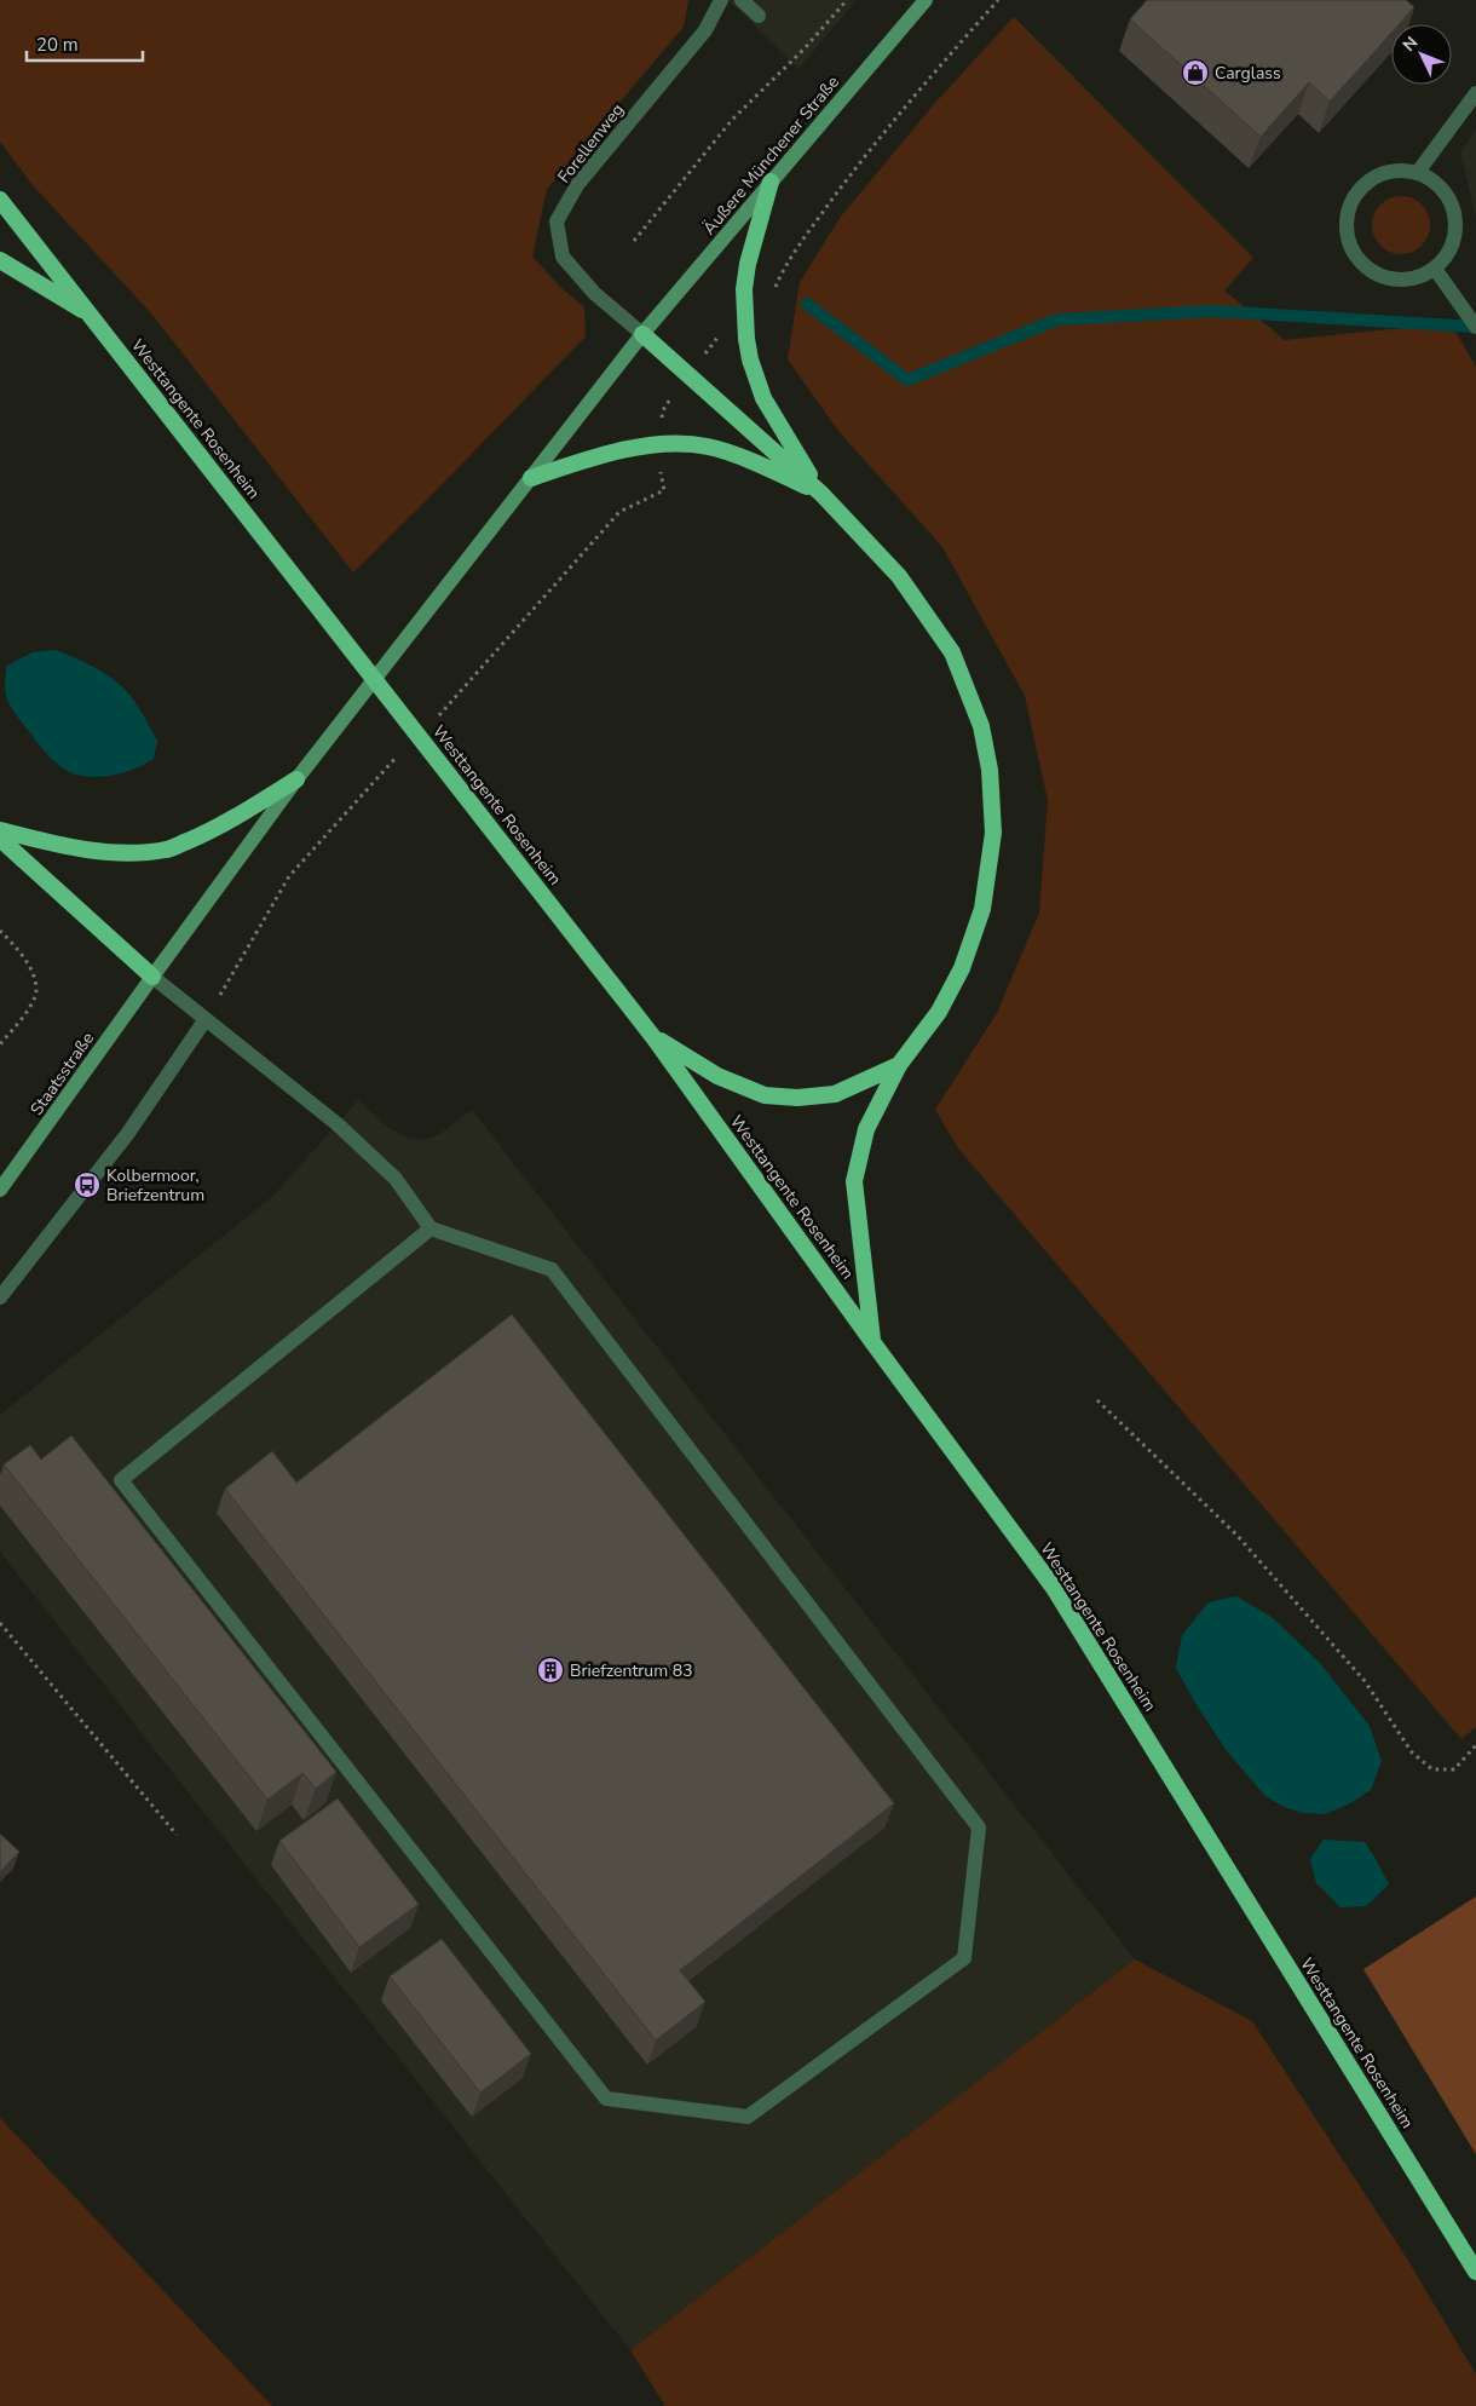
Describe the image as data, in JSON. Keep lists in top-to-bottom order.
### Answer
{
  "streets": {
    "highway": ["Westtangente Rosenheim"],
    "main road": ["Äußere Münchener Straße", "Staatsstraße"],
    "street": ["Forellenweg"]
  },
  "crossings": [
    ["Forellenweg", "Äußere Münchener Straße"],
    ["Äußere Münchener Straße", "Staatsstraße"]
  ],
  "places": {
    "shop": ["Carglass"],
    "bus stop": ["Kolbermoor, Briefzentrum"],
    "building": ["Briefzentrum 83"]
  },
  "scale_bar": "20 m",
  "north": "top left"
}
